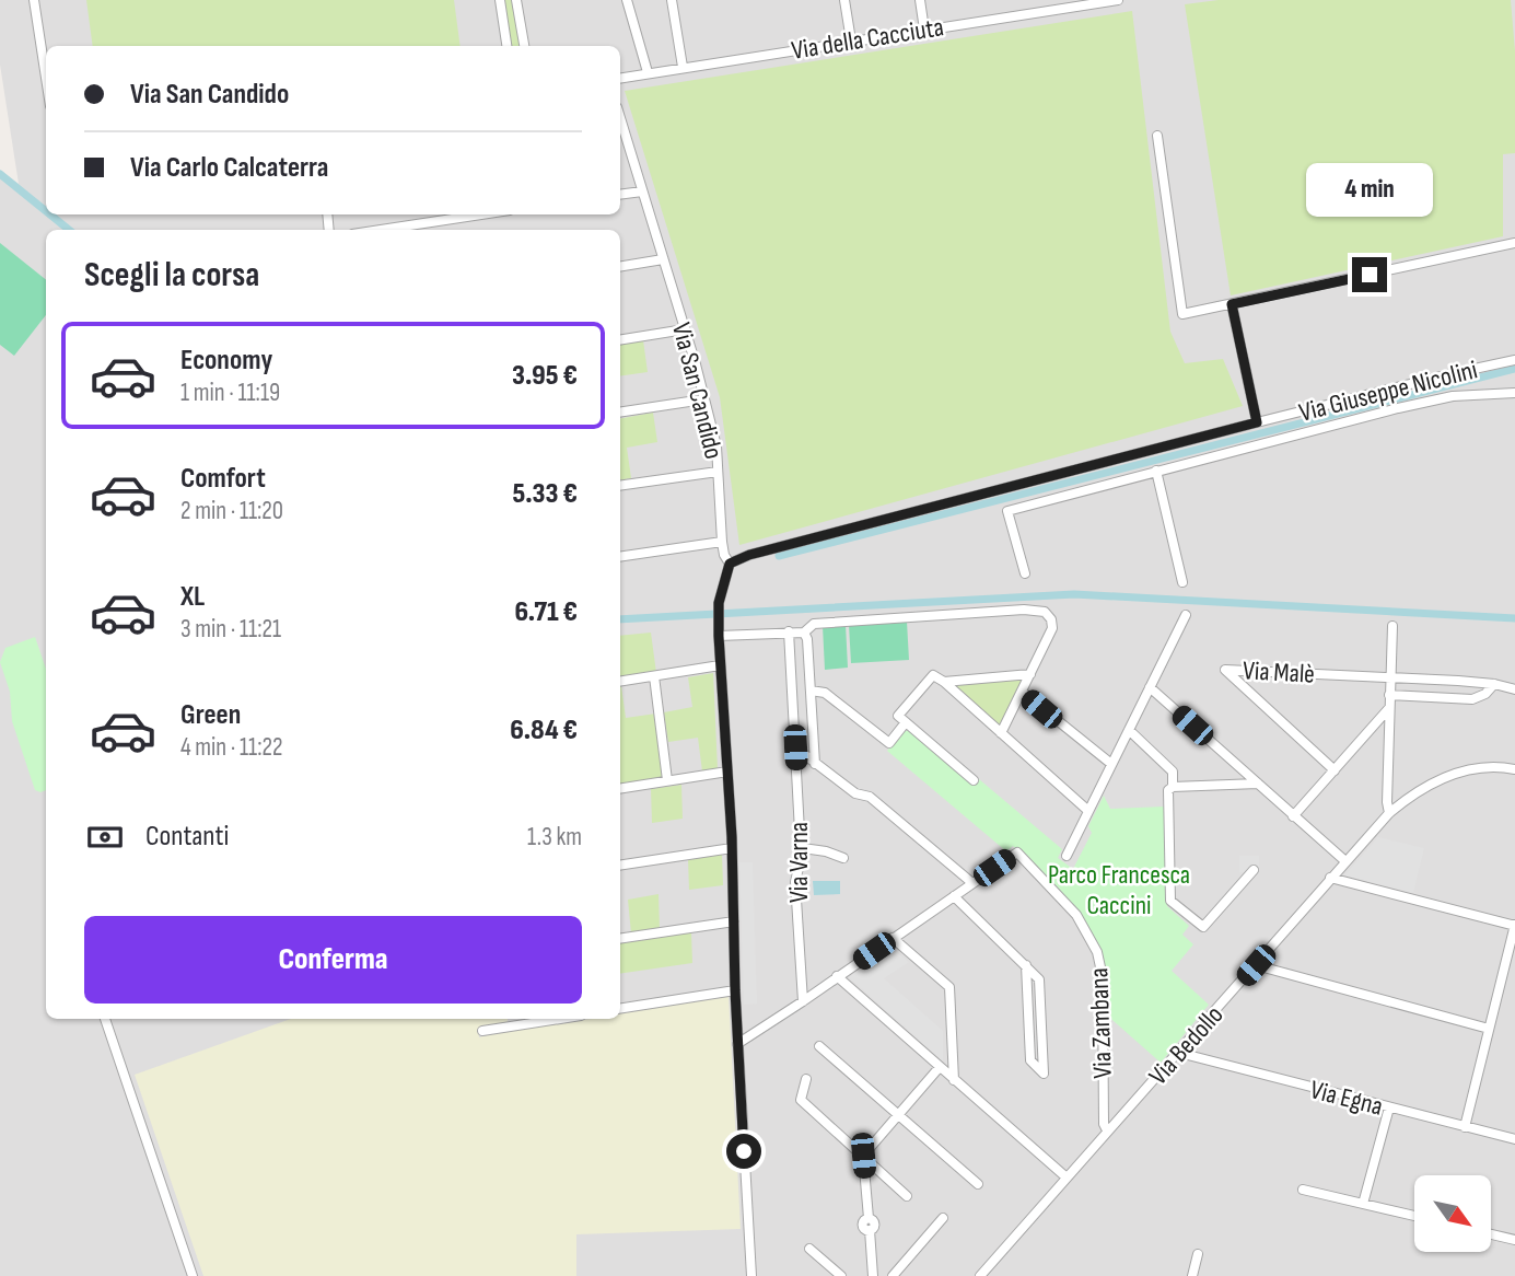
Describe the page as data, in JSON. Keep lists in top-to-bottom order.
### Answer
{
  "streets": {
    "street": [
      "Via della Cacciuta",
      "Via San Candido",
      "Via Giuseppe Nicolini",
      "Via Malè",
      "Via Varna",
      "Via Zambana",
      "Via Bedollo",
      "Via Egna"
    ]
  },
  "crossings": [
    ["Via San Candido", "Via Giuseppe Nicolini"],
    ["Via Zambana", "Via Bedollo"],
    ["Via Bedollo", "Via Egna"]
  ],
  "parks": ["Parco Francesca Caccini"],
  "north": "bottom right",
  "page": {
    "banner": ["Via San Candido", "Via Carlo Calcaterra"],
    "bubble": "4 min",
    "heading": "Scegli la corsa",
    "list": [
      {
        "name": "Economy",
        "note": "1 min · 11:19",
        "value": "3.95 €"
      },
      {
        "name": "Comfort",
        "note": "2 min · 11:20",
        "value": "5.33 €"
      },
      {
        "name": "XL",
        "note": "3 min · 11:21",
        "value": "6.71 €"
      },
      {
        "name": "Green",
        "note": "4 min · 11:22",
        "value": "6.84 €"
      }
    ],
    "pay": ["Contanti", "1.3 km"],
    "buttons": "Conferma"
  }
}
